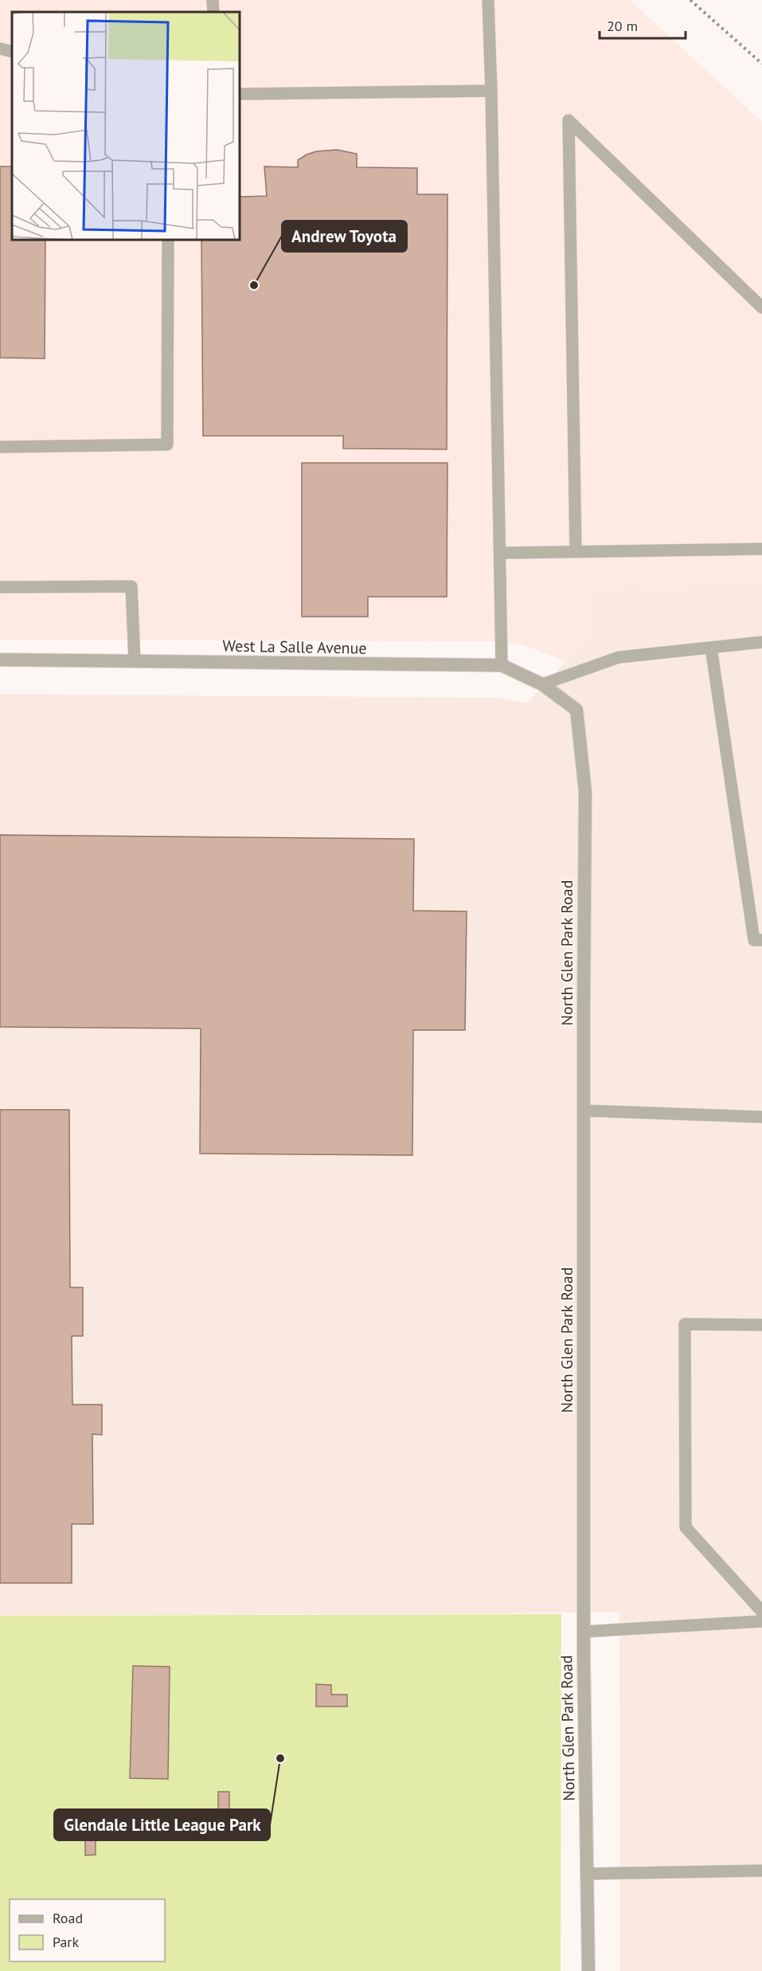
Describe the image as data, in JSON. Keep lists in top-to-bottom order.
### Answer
{
  "streets": {
    "street": ["West La Salle Avenue", "North Glen Park Road"]
  },
  "crossings": [
    ["West La Salle Avenue", "North Glen Park Road"]
  ],
  "places": ["Andrew Toyota", "Glendale Little League Park"],
  "legend": ["Road", "Park"],
  "scale_bar": "20 m"
}
